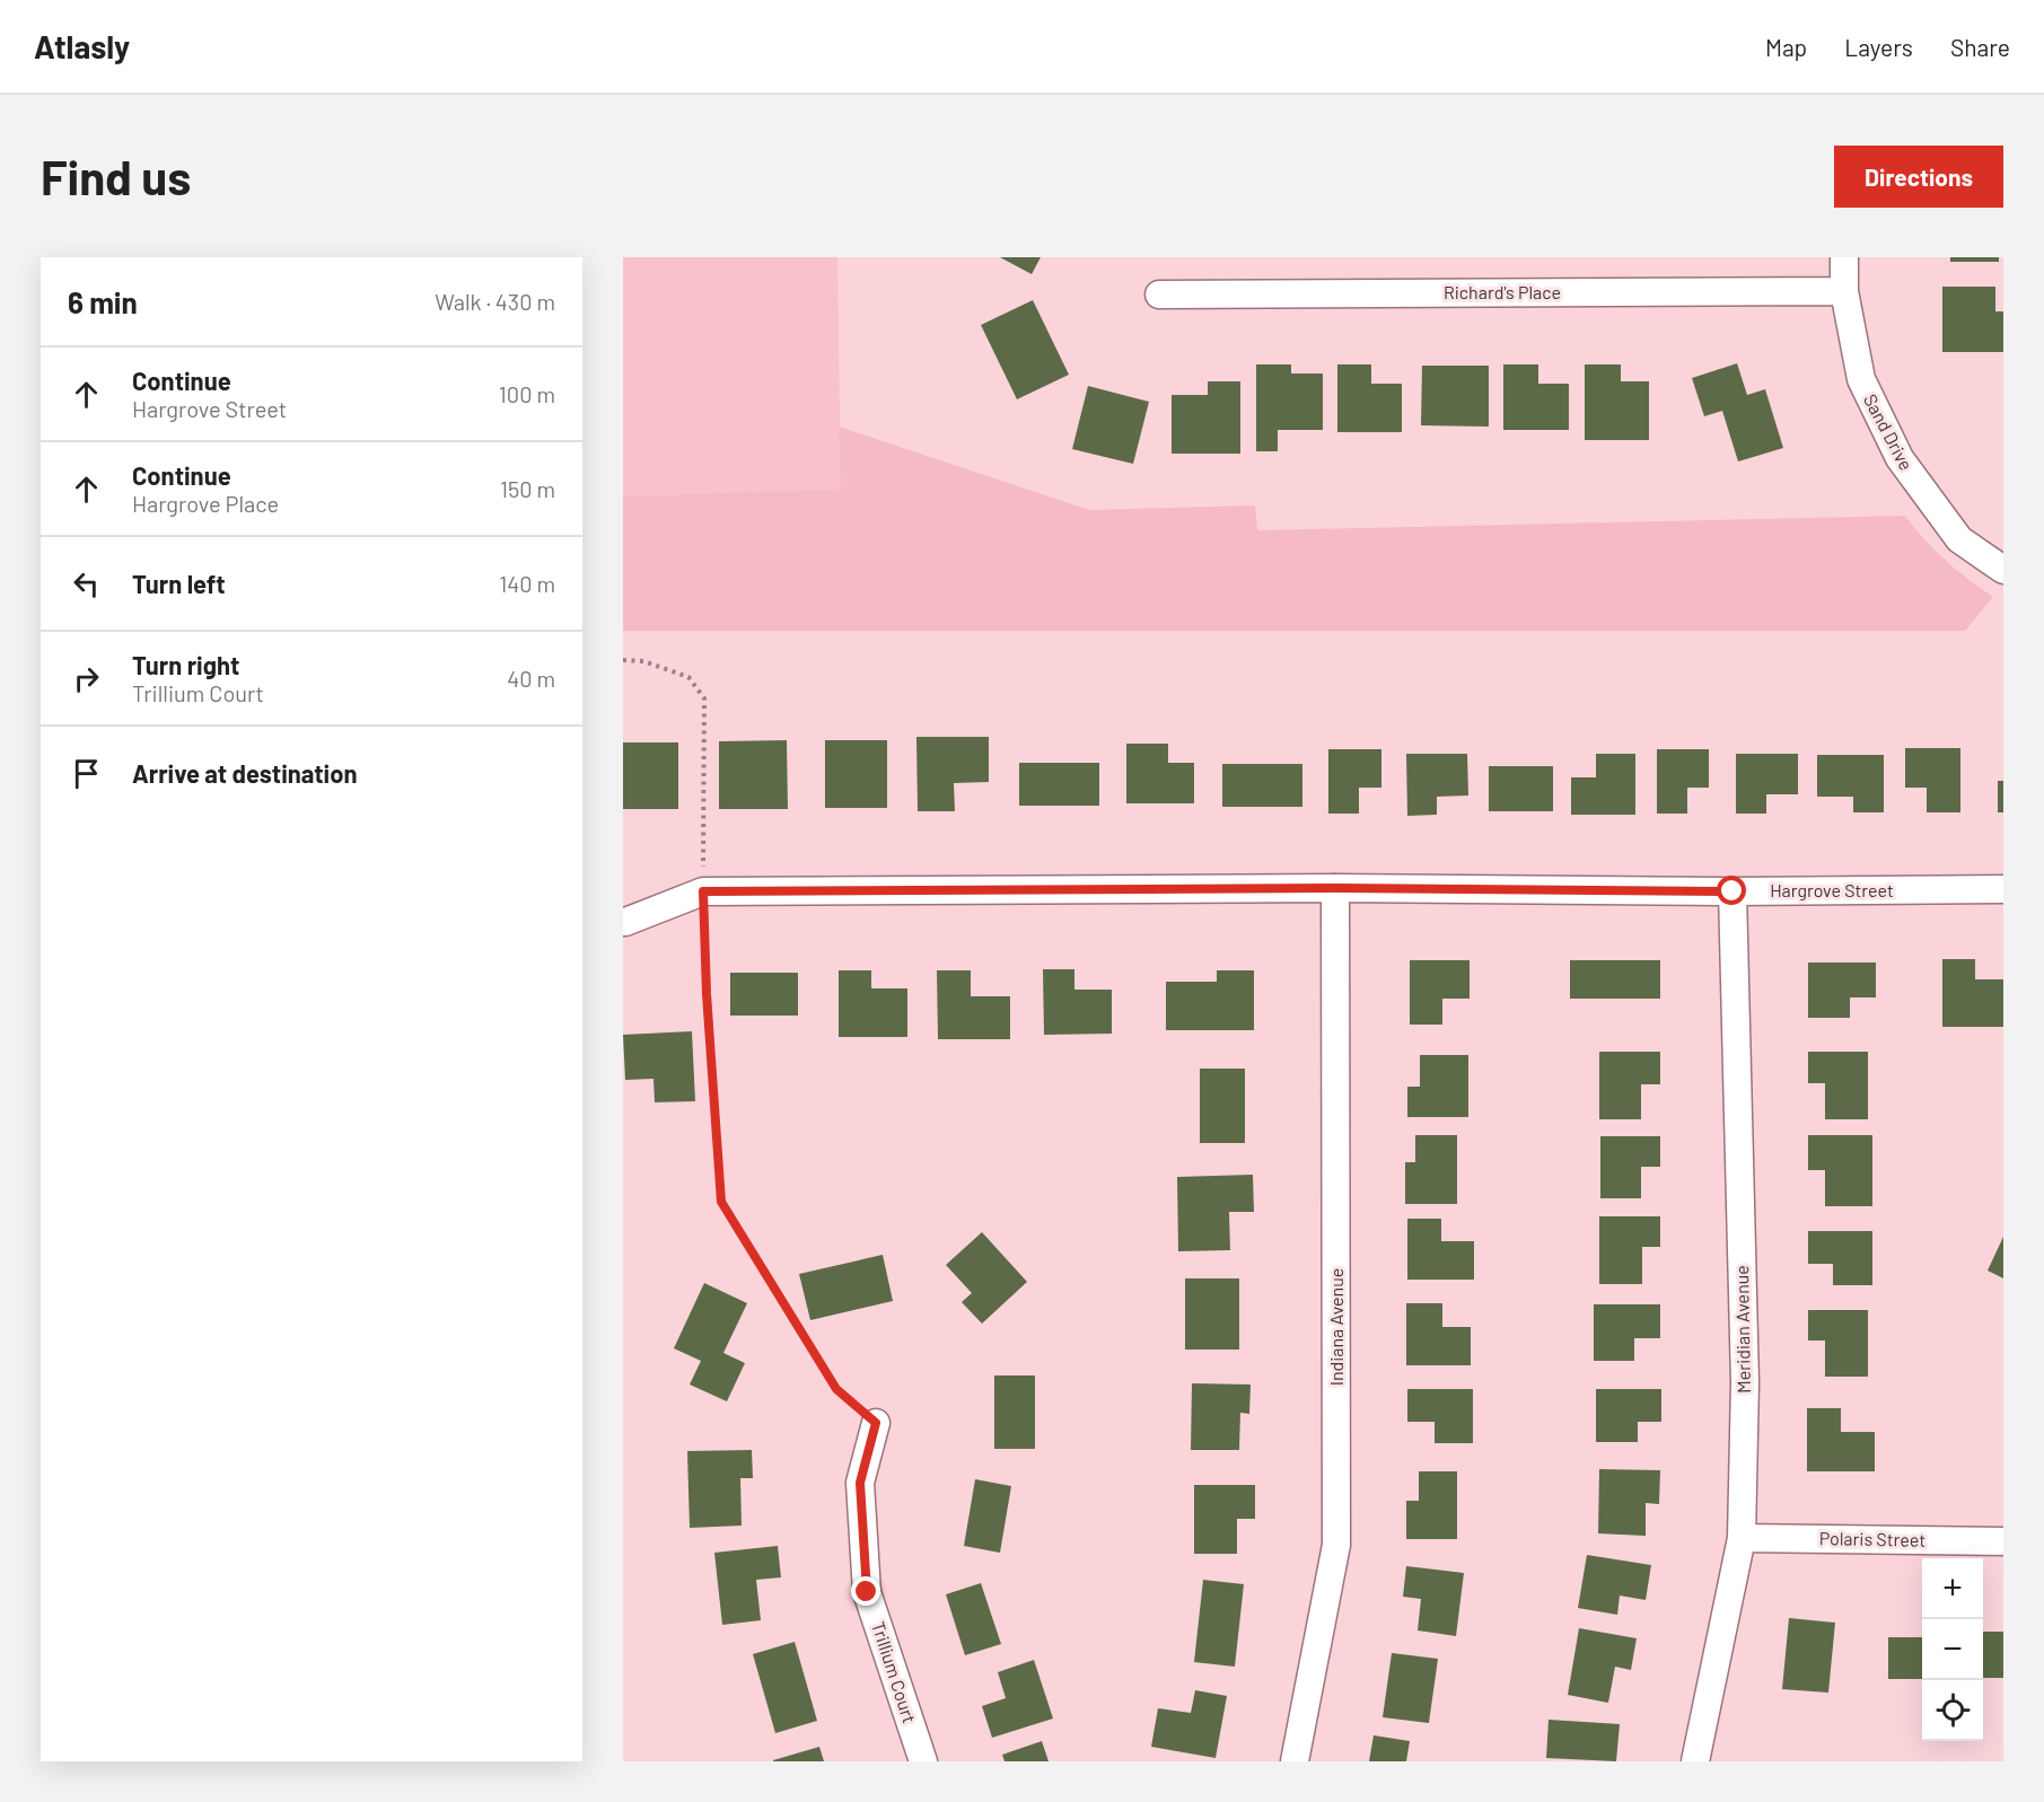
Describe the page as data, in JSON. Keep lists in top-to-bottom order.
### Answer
{
  "streets": {
    "street": [
      "Richard's Place",
      "Sand Drive",
      "Hargrove Street",
      "Indiana Avenue",
      "Meridian Avenue",
      "Polaris Street",
      "Trillium Court"
    ]
  },
  "crossings": [
    ["Richard's Place", "Sand Drive"],
    ["Hargrove Street", "Indiana Avenue"],
    ["Hargrove Street", "Meridian Avenue"],
    ["Meridian Avenue", "Polaris Street"]
  ],
  "page": {
    "header": "Atlasly",
    "nav": ["Map", "Layers", "Share"],
    "buttons": "Directions",
    "title": "Find us",
    "heading": ["6 min", "Walk · 430 m"],
    "list": [
      ["Continue", "Hargrove Street", "100 m"],
      ["Continue", "Hargrove Place", "150 m"],
      ["Turn left", "140 m"],
      ["Turn right", "Trillium Court", "40 m"],
      "Arrive at destination"
    ],
    "map_buttons": ["+", "−"]
  }
}
